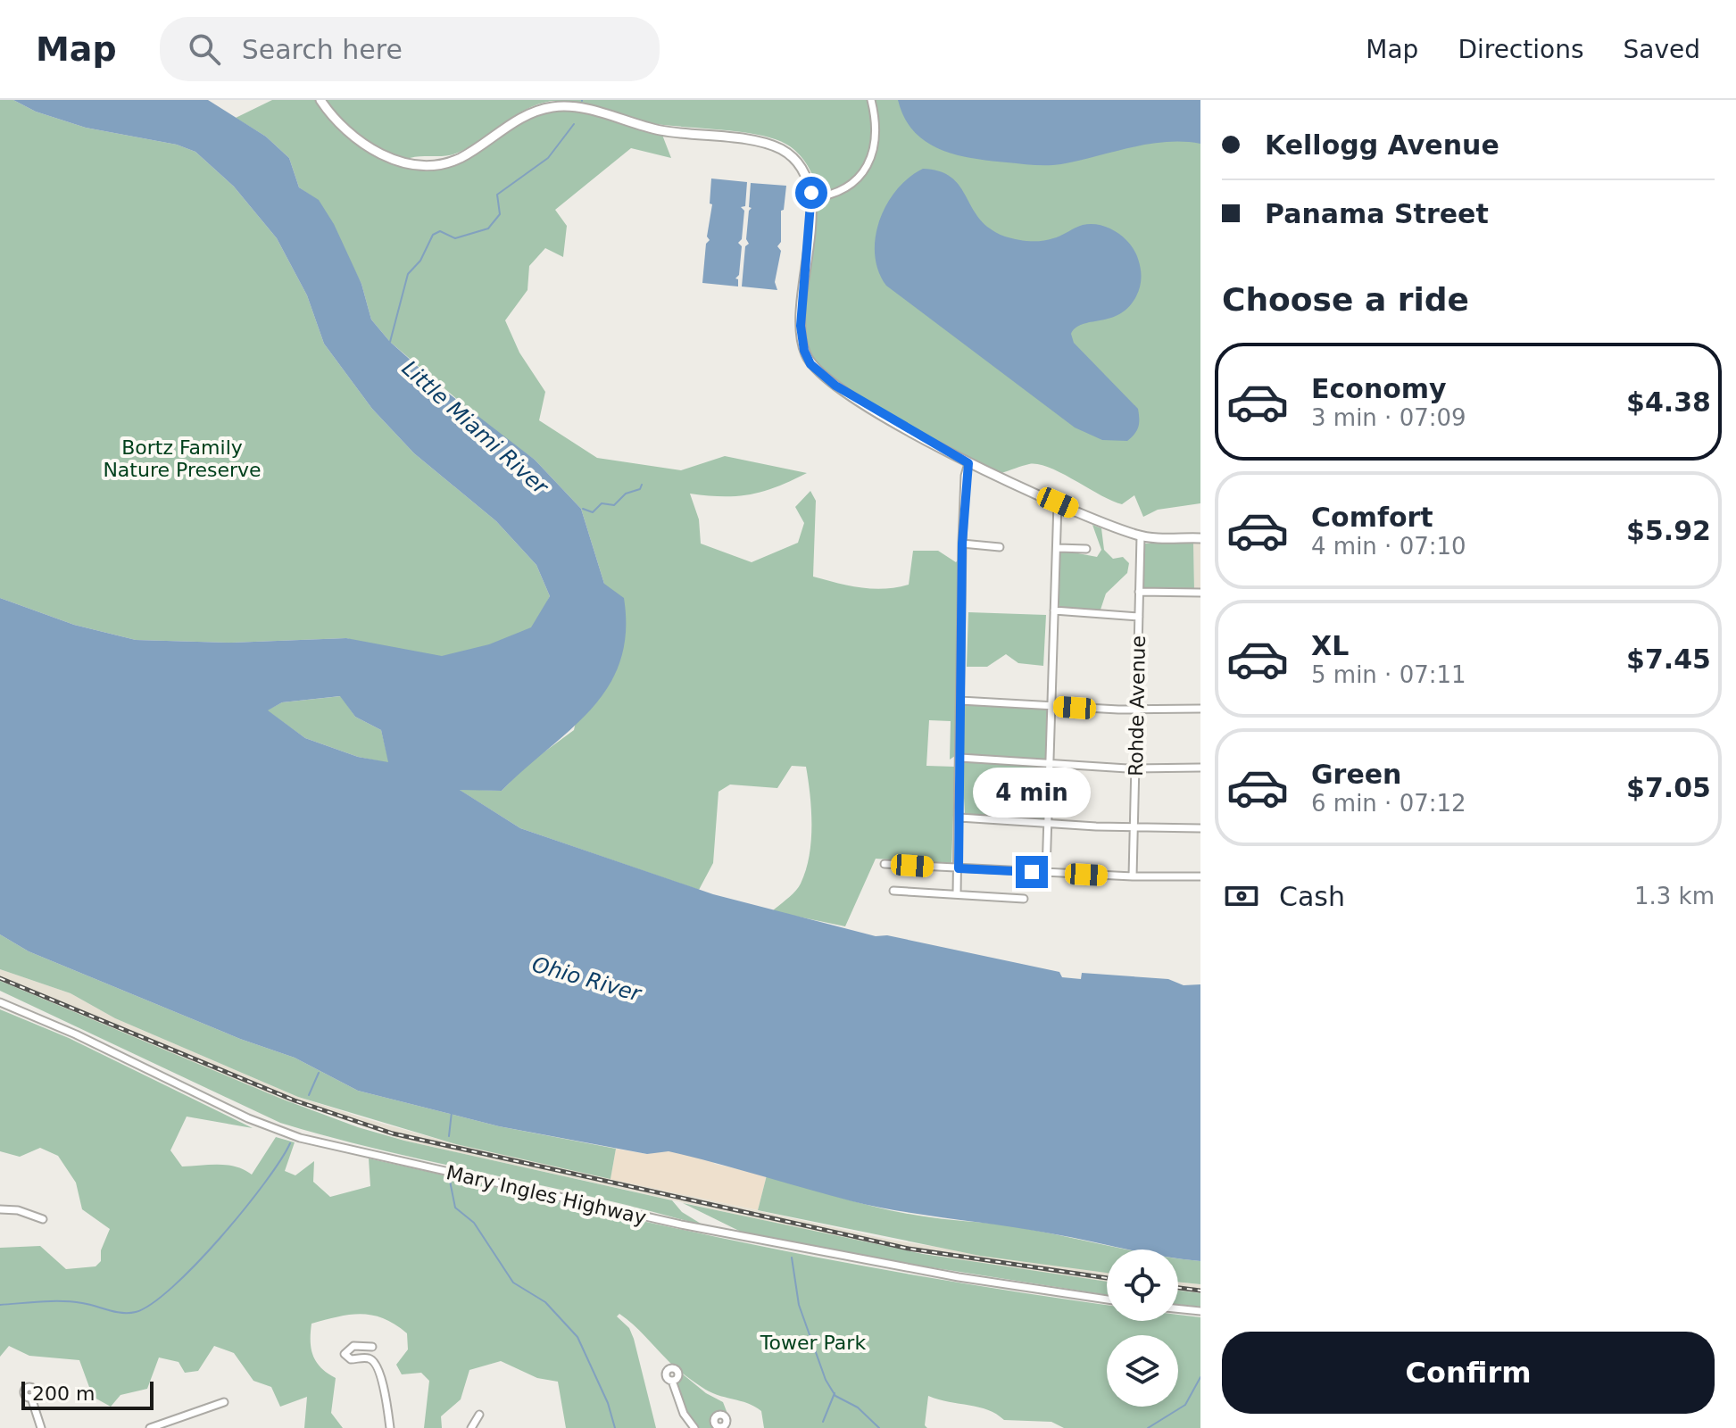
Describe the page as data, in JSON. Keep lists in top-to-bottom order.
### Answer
{
  "streets": {
    "street": ["Rohde Avenue", "Mary Ingles Highway"]
  },
  "water": ["Little Miami River", "Ohio River"],
  "parks": ["Bortz Family Nature Preserve", "Tower Park"],
  "scale_bar": "200 m",
  "page": {
    "header": "Map",
    "search": "Search here",
    "nav": ["Map", "Directions", "Saved"],
    "banner": ["Kellogg Avenue", "Panama Street"],
    "heading": "Choose a ride",
    "list": [
      {
        "name": "Economy",
        "note": "3 min · 07:09",
        "value": "$4.38"
      },
      {
        "name": "Comfort",
        "note": "4 min · 07:10",
        "value": "$5.92"
      },
      {
        "name": "XL",
        "note": "5 min · 07:11",
        "value": "$7.45"
      },
      {
        "name": "Green",
        "note": "6 min · 07:12",
        "value": "$7.05"
      }
    ],
    "bubble": "4 min",
    "pay": ["Cash", "1.3 km"],
    "buttons": "Confirm",
    "scale": "200 m"
  }
}
